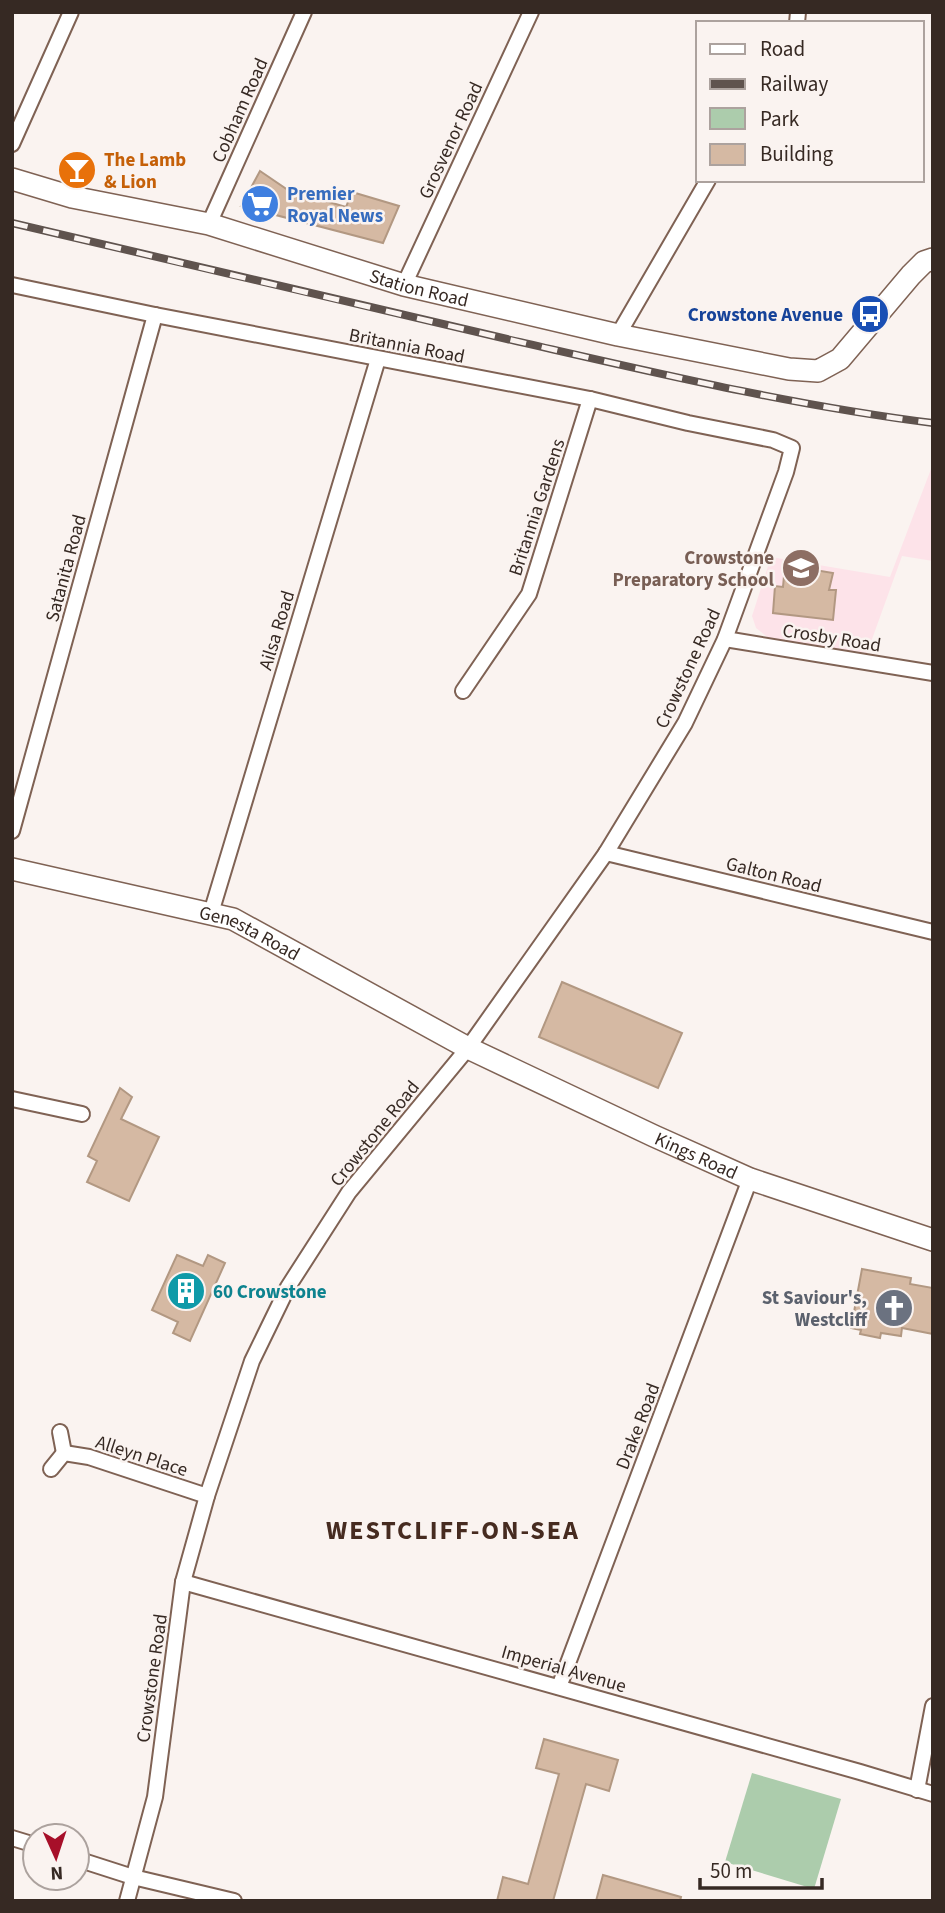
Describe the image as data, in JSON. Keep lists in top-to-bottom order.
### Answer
{
  "streets": {
    "street": [
      "Cobham Road",
      "Grosvenor Road",
      "Station Road",
      "Britannia Road",
      "Britannia Gardens",
      "Satanita Road",
      "Ailsa Road",
      "Crosby Road",
      "Crowstone Road",
      "Galton Road",
      "Genesta Road",
      "Kings Road",
      "Drake Road",
      "Alleyn Place",
      "Imperial Avenue"
    ]
  },
  "crossings": [
    ["Cobham Road", "Station Road"],
    ["Grosvenor Road", "Station Road"],
    ["Britannia Road", "Britannia Gardens"],
    ["Britannia Road", "Satanita Road"],
    ["Britannia Road", "Ailsa Road"],
    ["Britannia Road", "Crowstone Road"],
    ["Ailsa Road", "Genesta Road"],
    ["Crosby Road", "Crowstone Road"],
    ["Crowstone Road", "Galton Road"],
    ["Crowstone Road", "Genesta Road"],
    ["Crowstone Road", "Kings Road"],
    ["Crowstone Road", "Alleyn Place"],
    ["Crowstone Road", "Imperial Avenue"],
    ["Genesta Road", "Kings Road"],
    ["Kings Road", "Drake Road"],
    ["Drake Road", "Imperial Avenue"]
  ],
  "districts": ["WESTCLIFF-ON-SEA"],
  "places": {
    "bar": ["The Lamb & Lion"],
    "supermarket": ["Premier Royal News"],
    "bus stop": ["Crowstone Avenue"],
    "school or university": ["Crowstone Preparatory School"],
    "building": ["60 Crowstone"],
    "church": ["St Saviour's, Westcliff"]
  },
  "legend": [
    "Road",
    "Railway",
    "Park",
    "Building"
  ],
  "scale_bar": "50 m",
  "north": "bottom"
}
